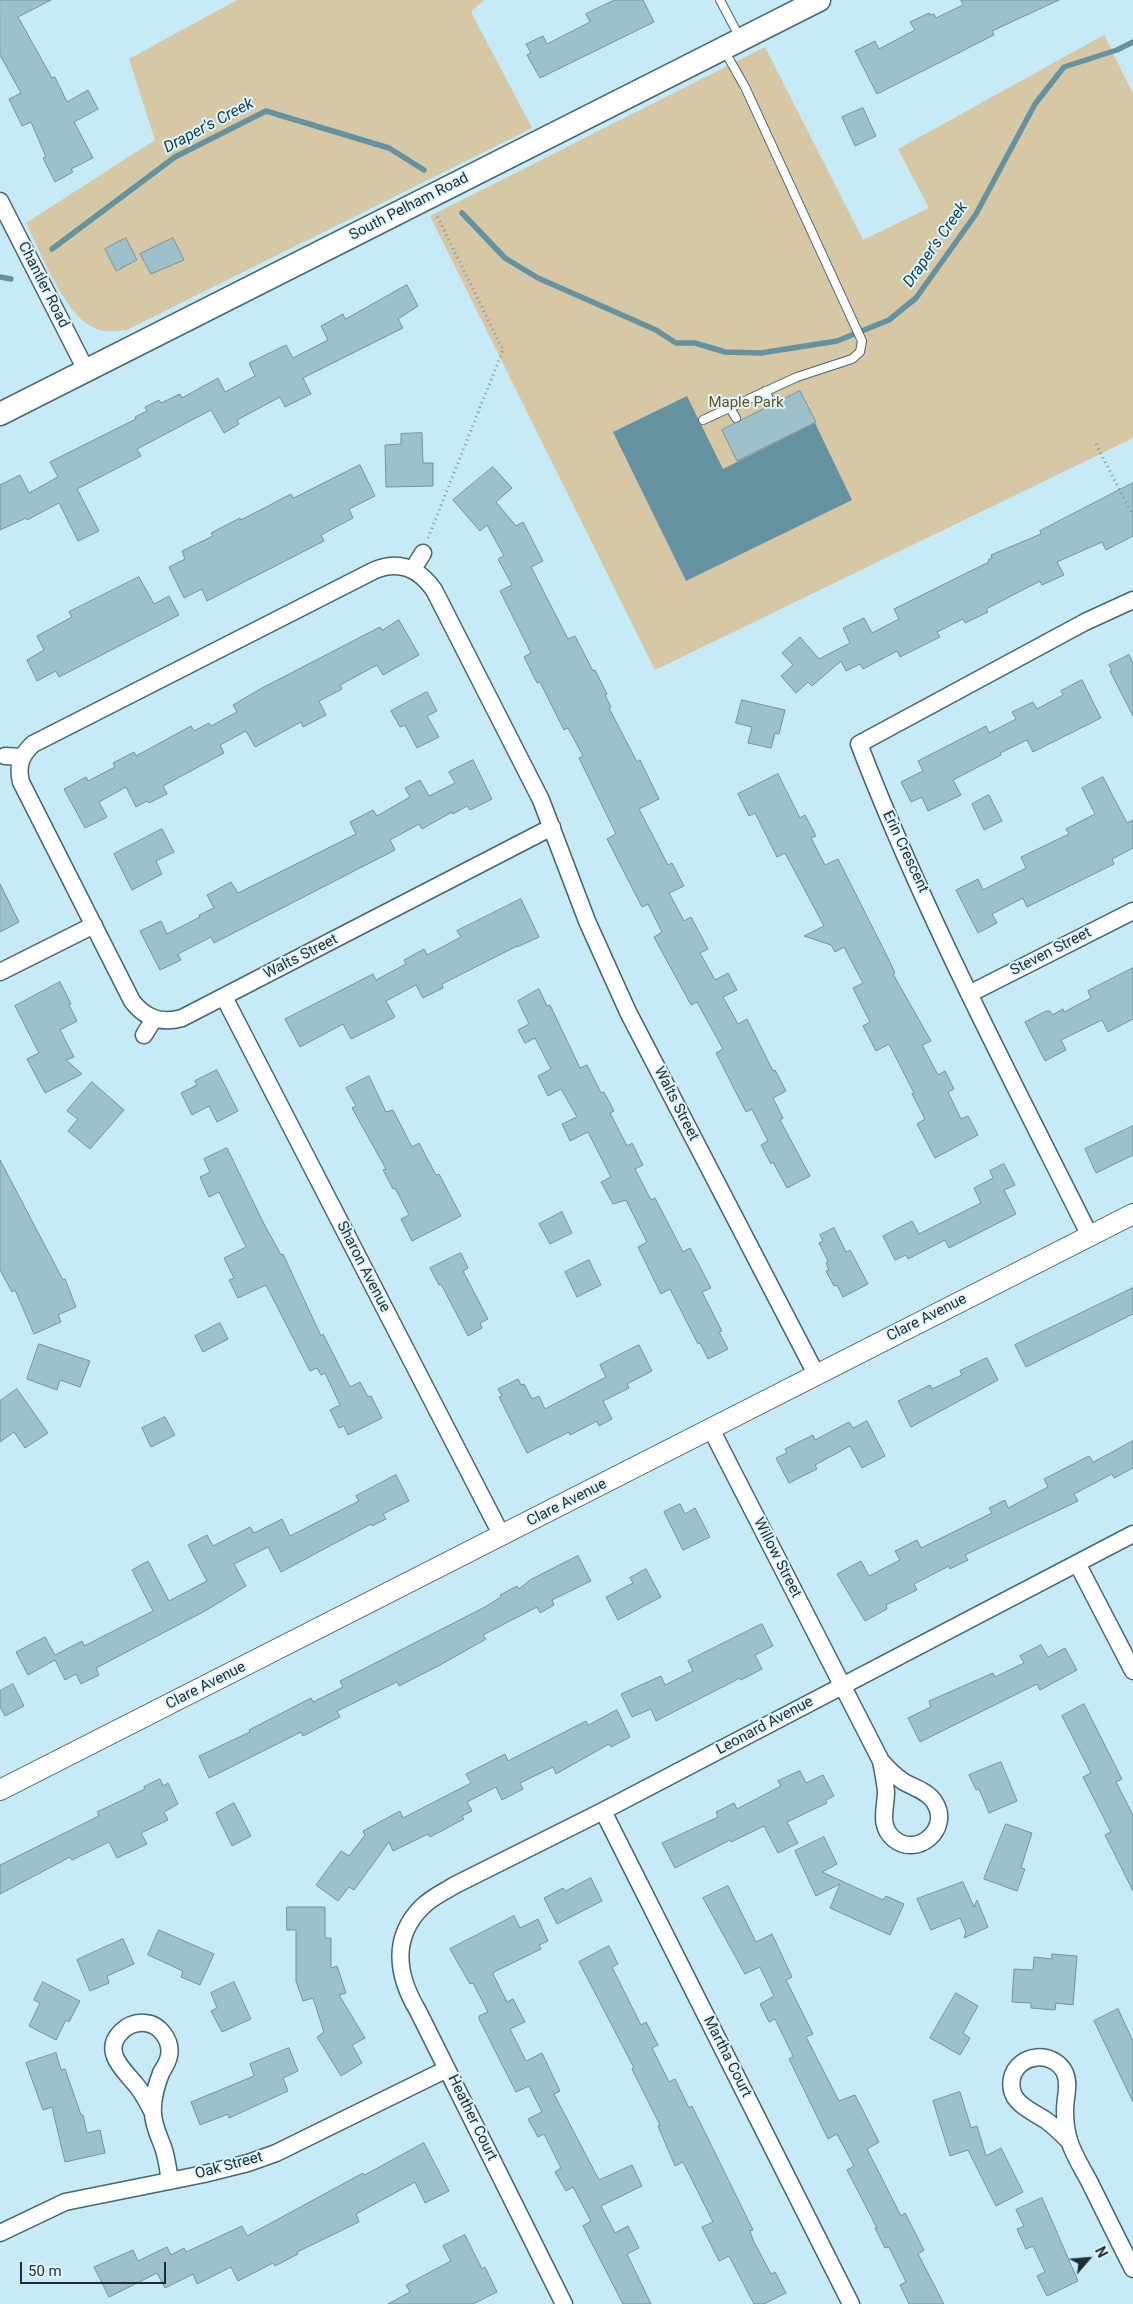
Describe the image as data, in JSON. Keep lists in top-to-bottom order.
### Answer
{
  "streets": {
    "main road": ["South Pelham Road"],
    "street": [
      "Chantler Road",
      "Erin Crescent",
      "Steven Street",
      "Walts Street",
      "Sharon Avenue",
      "Clare Avenue",
      "Willow Street",
      "Leonard Avenue",
      "Martha Court",
      "Heather Court",
      "Oak Street"
    ]
  },
  "crossings": [
    ["South Pelham Road", "Chantler Road"],
    ["Erin Crescent", "Steven Street"],
    ["Erin Crescent", "Clare Avenue"],
    ["Walts Street", "Sharon Avenue"],
    ["Walts Street", "Clare Avenue"],
    ["Sharon Avenue", "Clare Avenue"],
    ["Clare Avenue", "Willow Street"],
    ["Willow Street", "Leonard Avenue"],
    ["Leonard Avenue", "Martha Court"],
    ["Leonard Avenue", "Heather Court"],
    ["Heather Court", "Oak Street"]
  ],
  "water": ["Draper's Creek"],
  "parks": ["Maple Park"],
  "scale_bar": "50 m",
  "north": "top right"
}
